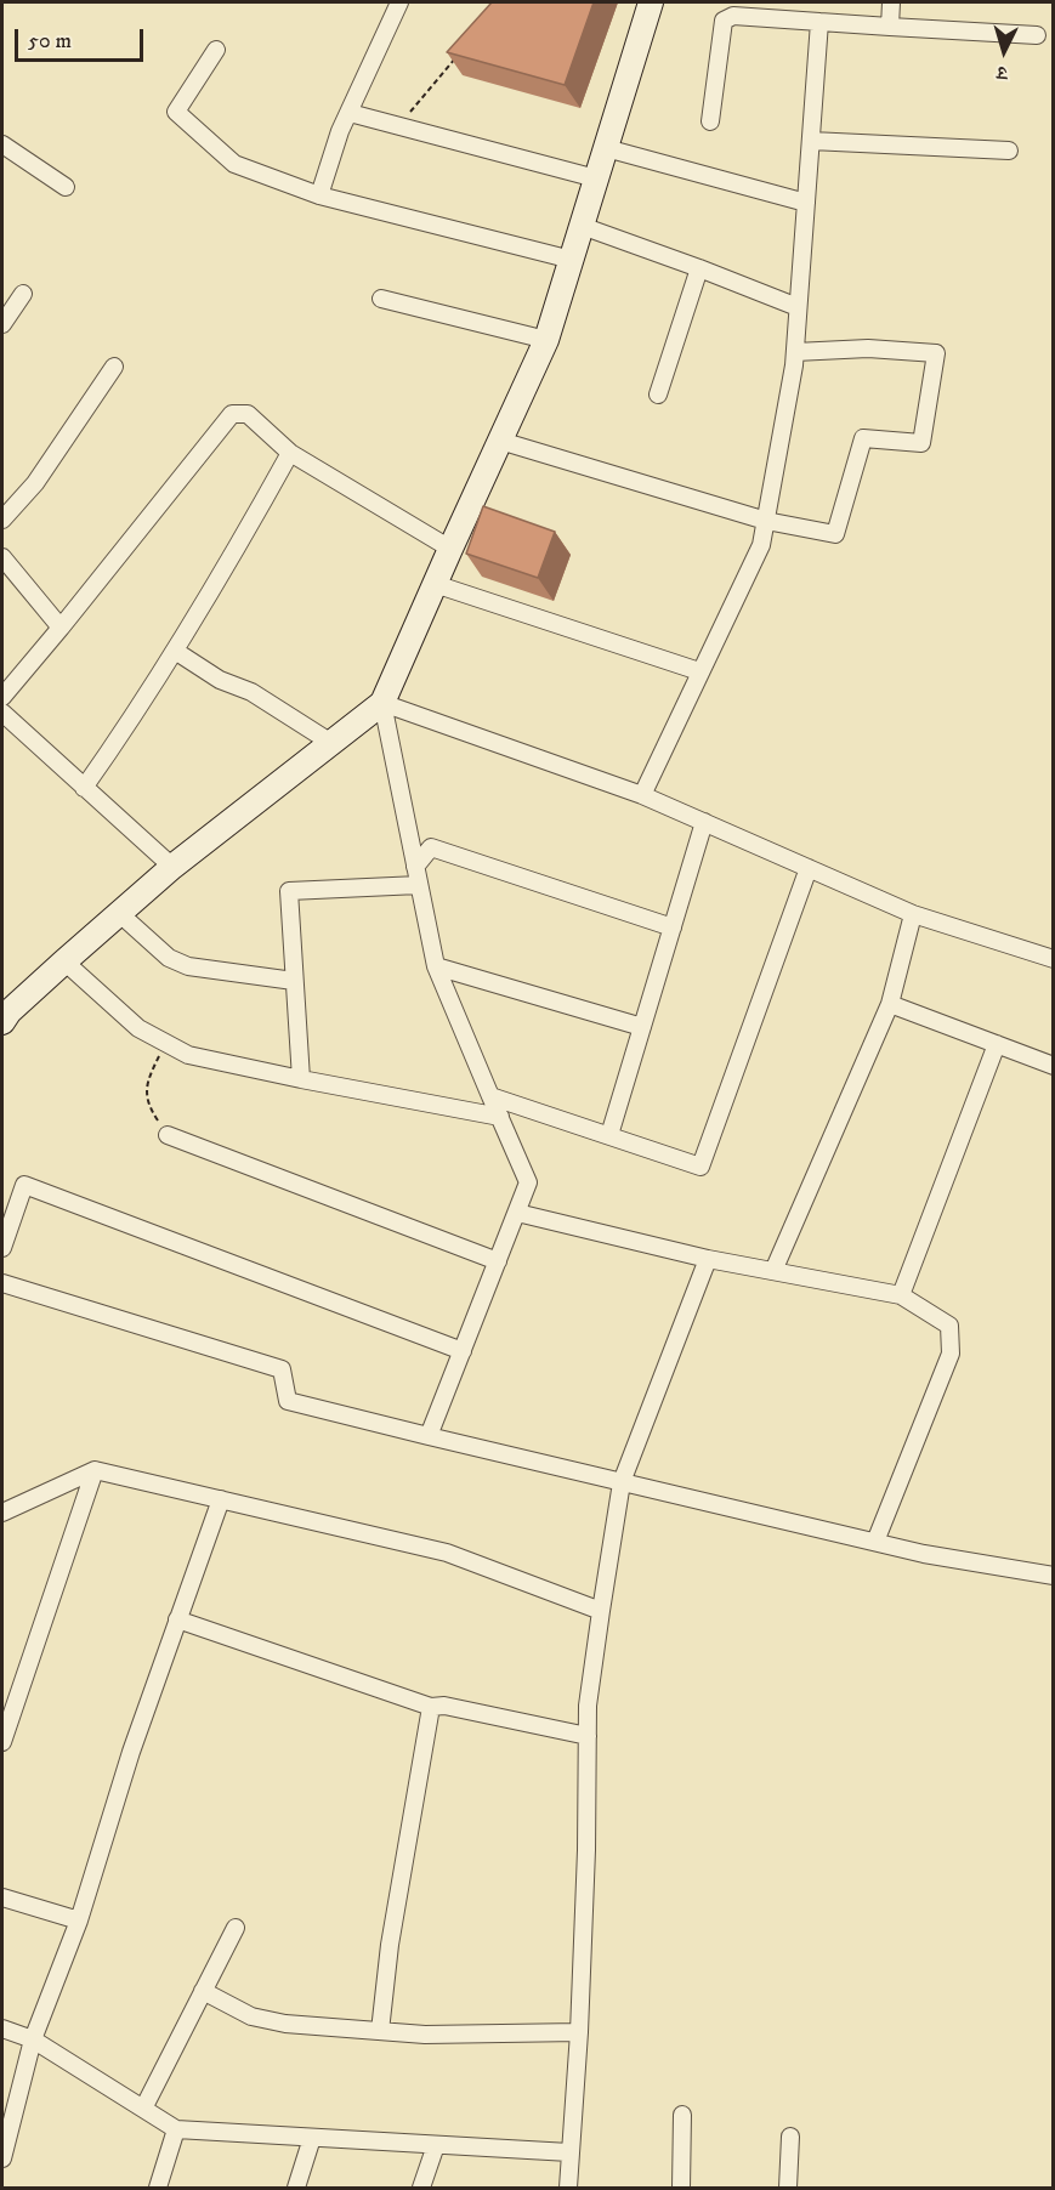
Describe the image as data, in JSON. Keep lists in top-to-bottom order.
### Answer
{
  "scale_bar": "50 m",
  "north": "bottom"
}
